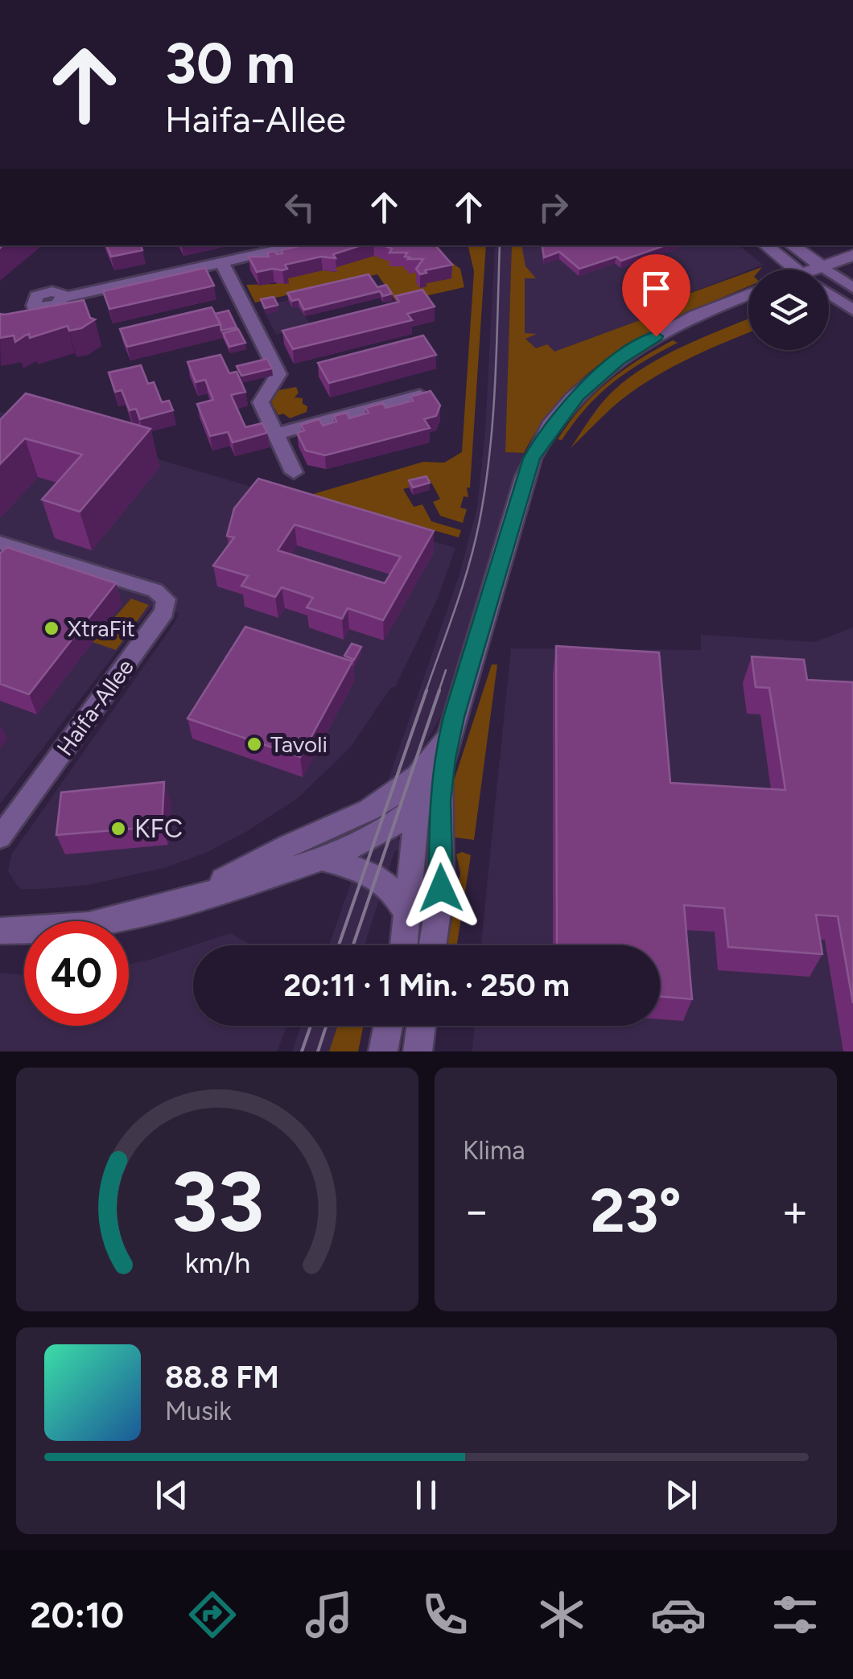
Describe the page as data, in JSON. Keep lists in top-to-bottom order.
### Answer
{
  "streets": {
    "street": ["Haifa-Allee"]
  },
  "places": ["XtraFit", "Tavoli", "KFC"],
  "page": {
    "turn": ["30 m", "Haifa-Allee"],
    "limit": "40",
    "trip": "20:11 · 1 Min. · 250 m",
    "tile": "Klima",
    "heat": ["−", "23°", "+"],
    "song": ["88.8 FM", "Musik"],
    "tabs": "20:10",
    "gauge": ["33", "km/h"]
  }
}
